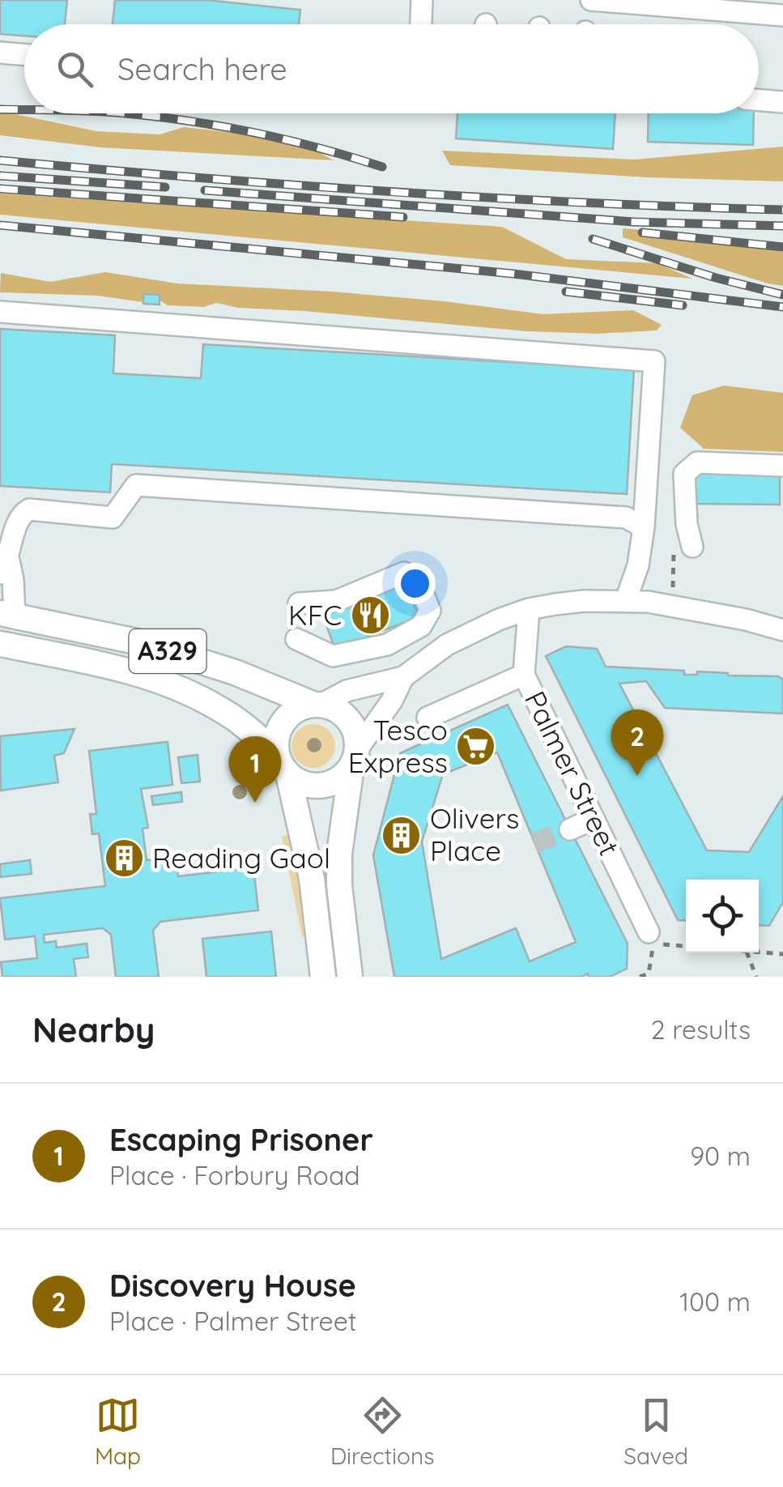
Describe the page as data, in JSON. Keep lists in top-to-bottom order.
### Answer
{
  "streets": {
    "main road": ["A329"],
    "street": ["Palmer Street"]
  },
  "places": {
    "restaurant": ["KFC"],
    "supermarket": ["Tesco Express"],
    "building": ["Olivers Place", "Reading Gaol"]
  },
  "page": {
    "search": "Search here",
    "pins": ["2", "1"],
    "heading": ["Nearby", "2 results"],
    "list": [
      {
        "mark": "1",
        "name": "Escaping Prisoner",
        "note": "Place · Forbury Road",
        "value": "90 m"
      },
      {
        "mark": "2",
        "name": "Discovery House",
        "note": "Place · Palmer Street",
        "value": "100 m"
      }
    ],
    "nav": ["Map", "Directions", "Saved"]
  }
}
